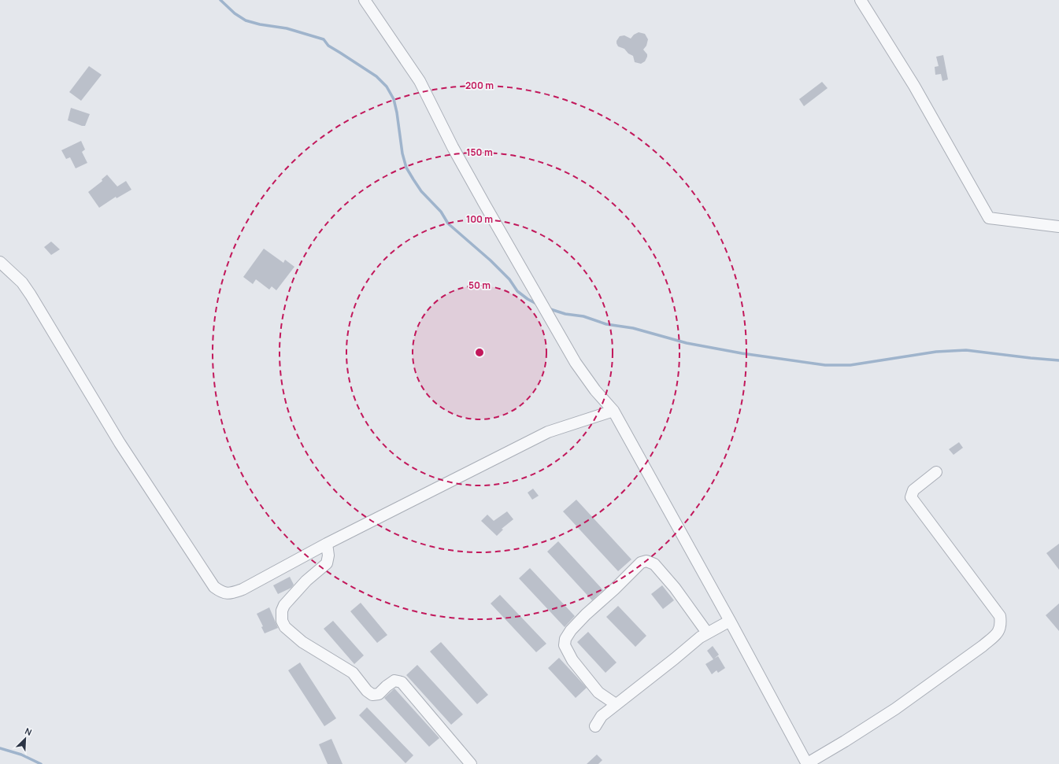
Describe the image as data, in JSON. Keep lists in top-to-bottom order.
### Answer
{
  "north": "top right",
  "rings": [
    "200 m",
    "150 m",
    "100 m",
    "50 m"
  ]
}
